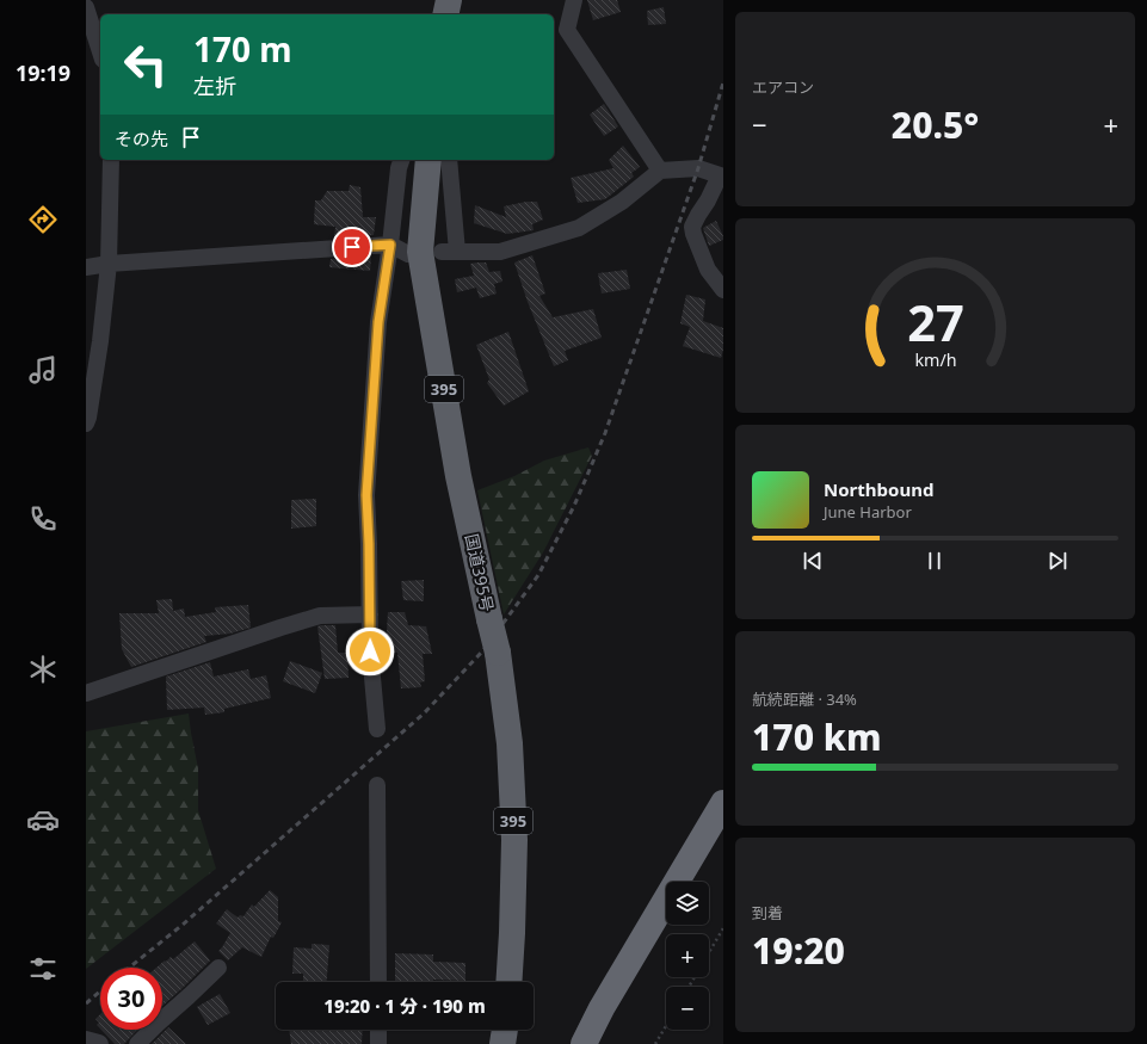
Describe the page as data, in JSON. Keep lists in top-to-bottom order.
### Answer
{
  "streets": {
    "highway": ["395", "国道395号"]
  },
  "page": {
    "tabs": "19:19",
    "tile": [
      "エアコン",
      ["航続距離 · 34%", "170 km"],
      ["到着", "19:20"]
    ],
    "turn": ["170 m", "左折"],
    "heat": ["−", "20.5°", "+"],
    "then": "その先",
    "song": ["Northbound", "June Harbor"],
    "map_buttons": ["+", "−"],
    "limit": "30",
    "trip": "19:20 · 1 分 · 190 m",
    "gauge": ["27", "km/h"]
  }
}
